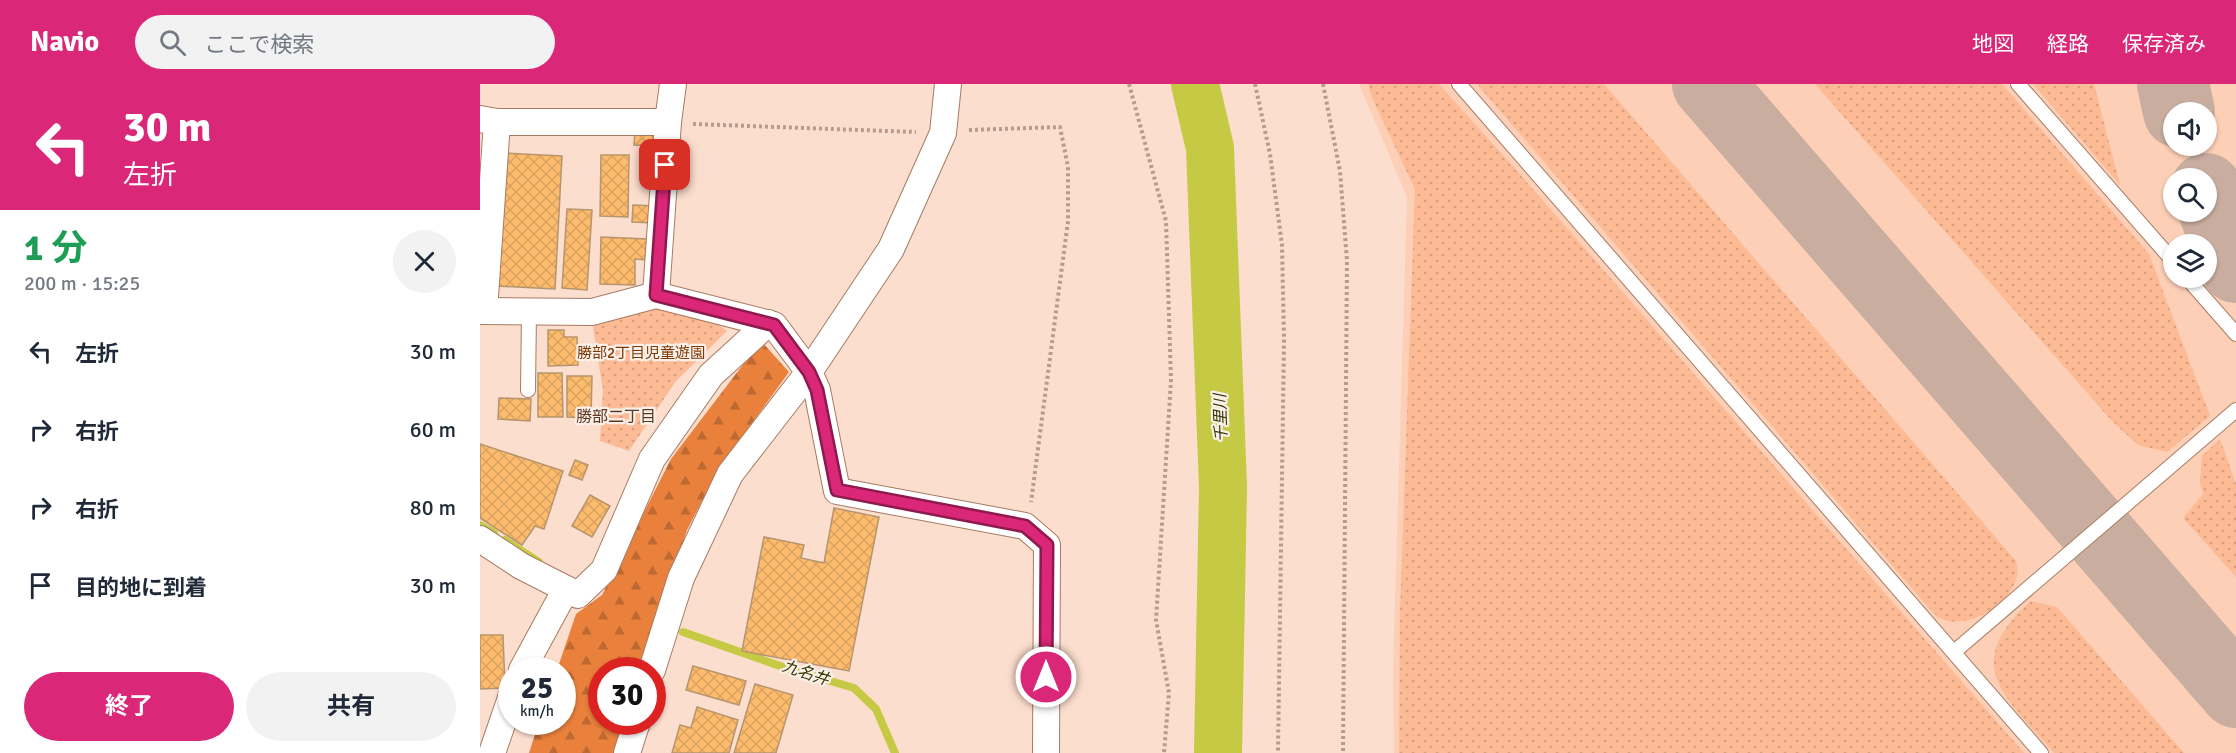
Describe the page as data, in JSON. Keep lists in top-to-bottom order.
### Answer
{
  "districts": ["勝部二丁目"],
  "water": ["千里川", "九名井"],
  "parks": ["勝部2丁目児童遊園"],
  "page": {
    "header": "Navio",
    "search": "ここで検索",
    "nav": ["地図", "経路", "保存済み"],
    "turn": ["30 m", "左折"],
    "heading": ["1 分", "200 m · 15:25"],
    "list": [
      {
        "name": "左折",
        "value": "30 m"
      },
      {
        "name": "右折",
        "value": "60 m"
      },
      {
        "name": "右折",
        "value": "80 m"
      },
      {
        "name": "目的地に到着",
        "value": "30 m"
      }
    ],
    "speed": "25 km/h",
    "limit": "30",
    "buttons": ["終了", "共有"]
  }
}
